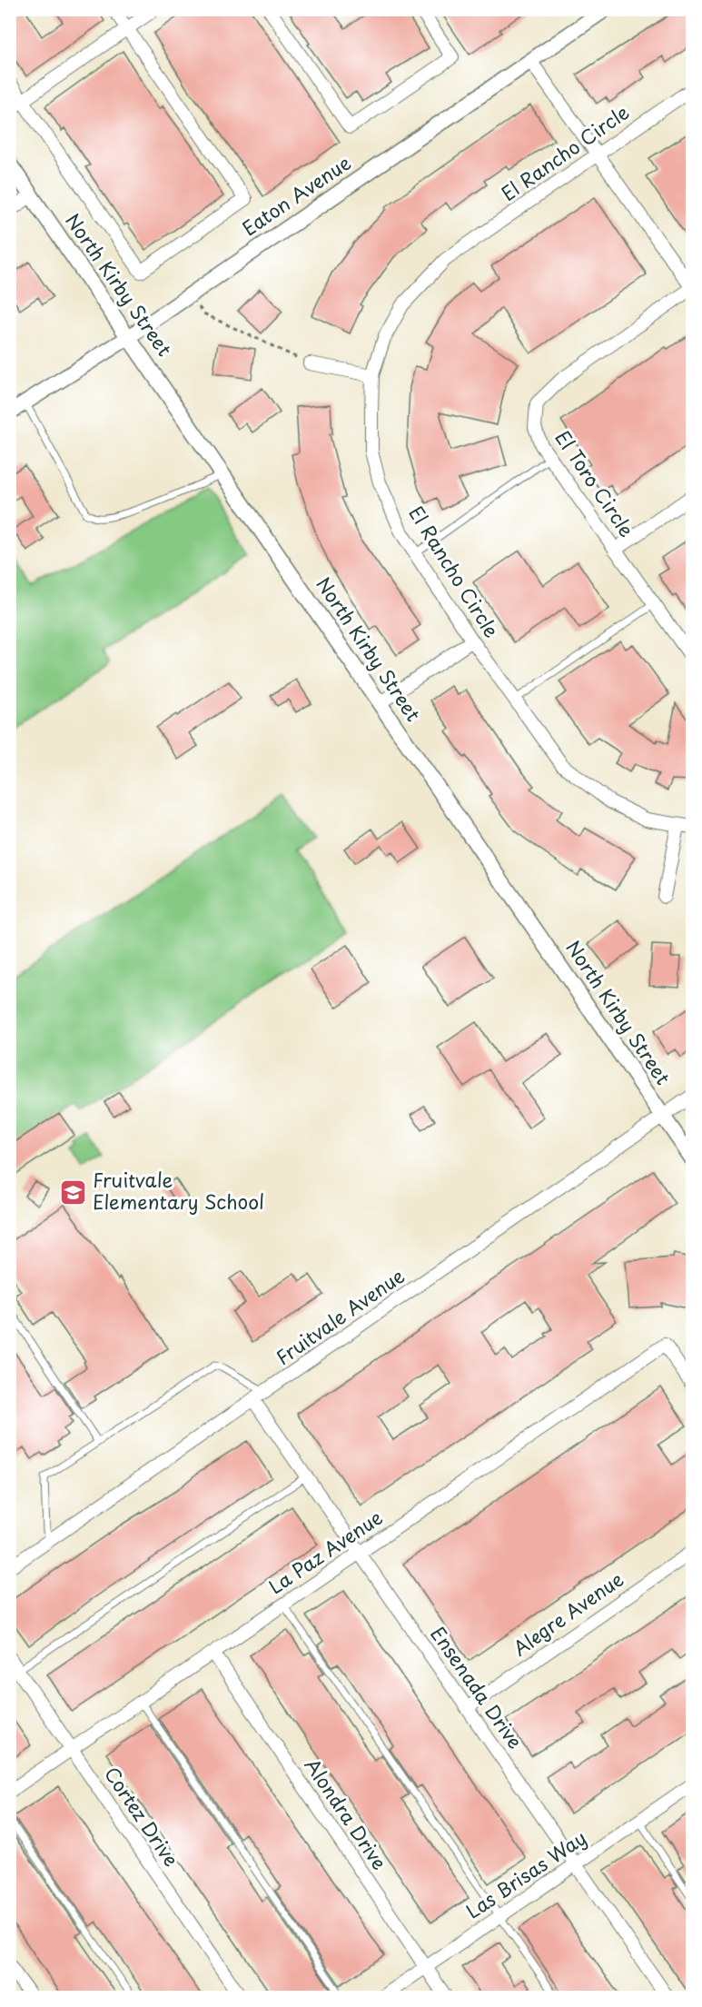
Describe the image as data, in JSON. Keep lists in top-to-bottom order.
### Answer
{
  "streets": {
    "street": [
      "El Rancho Circle",
      "Eaton Avenue",
      "North Kirby Street",
      "El Toro Circle",
      "Fruitvale Avenue",
      "La Paz Avenue",
      "Alegre Avenue",
      "Ensenada Drive",
      "Alondra Drive",
      "Cortez Drive",
      "Las Brisas Way"
    ]
  },
  "crossings": [
    ["Eaton Avenue", "North Kirby Street"],
    ["North Kirby Street", "Fruitvale Avenue"],
    ["Fruitvale Avenue", "Ensenada Drive"],
    ["La Paz Avenue", "Ensenada Drive"],
    ["La Paz Avenue", "Alondra Drive"],
    ["La Paz Avenue", "Cortez Drive"],
    ["Alegre Avenue", "Ensenada Drive"],
    ["Ensenada Drive", "Las Brisas Way"],
    ["Alondra Drive", "Las Brisas Way"]
  ],
  "places": {
    "school or university": ["Fruitvale Elementary School"]
  }
}
